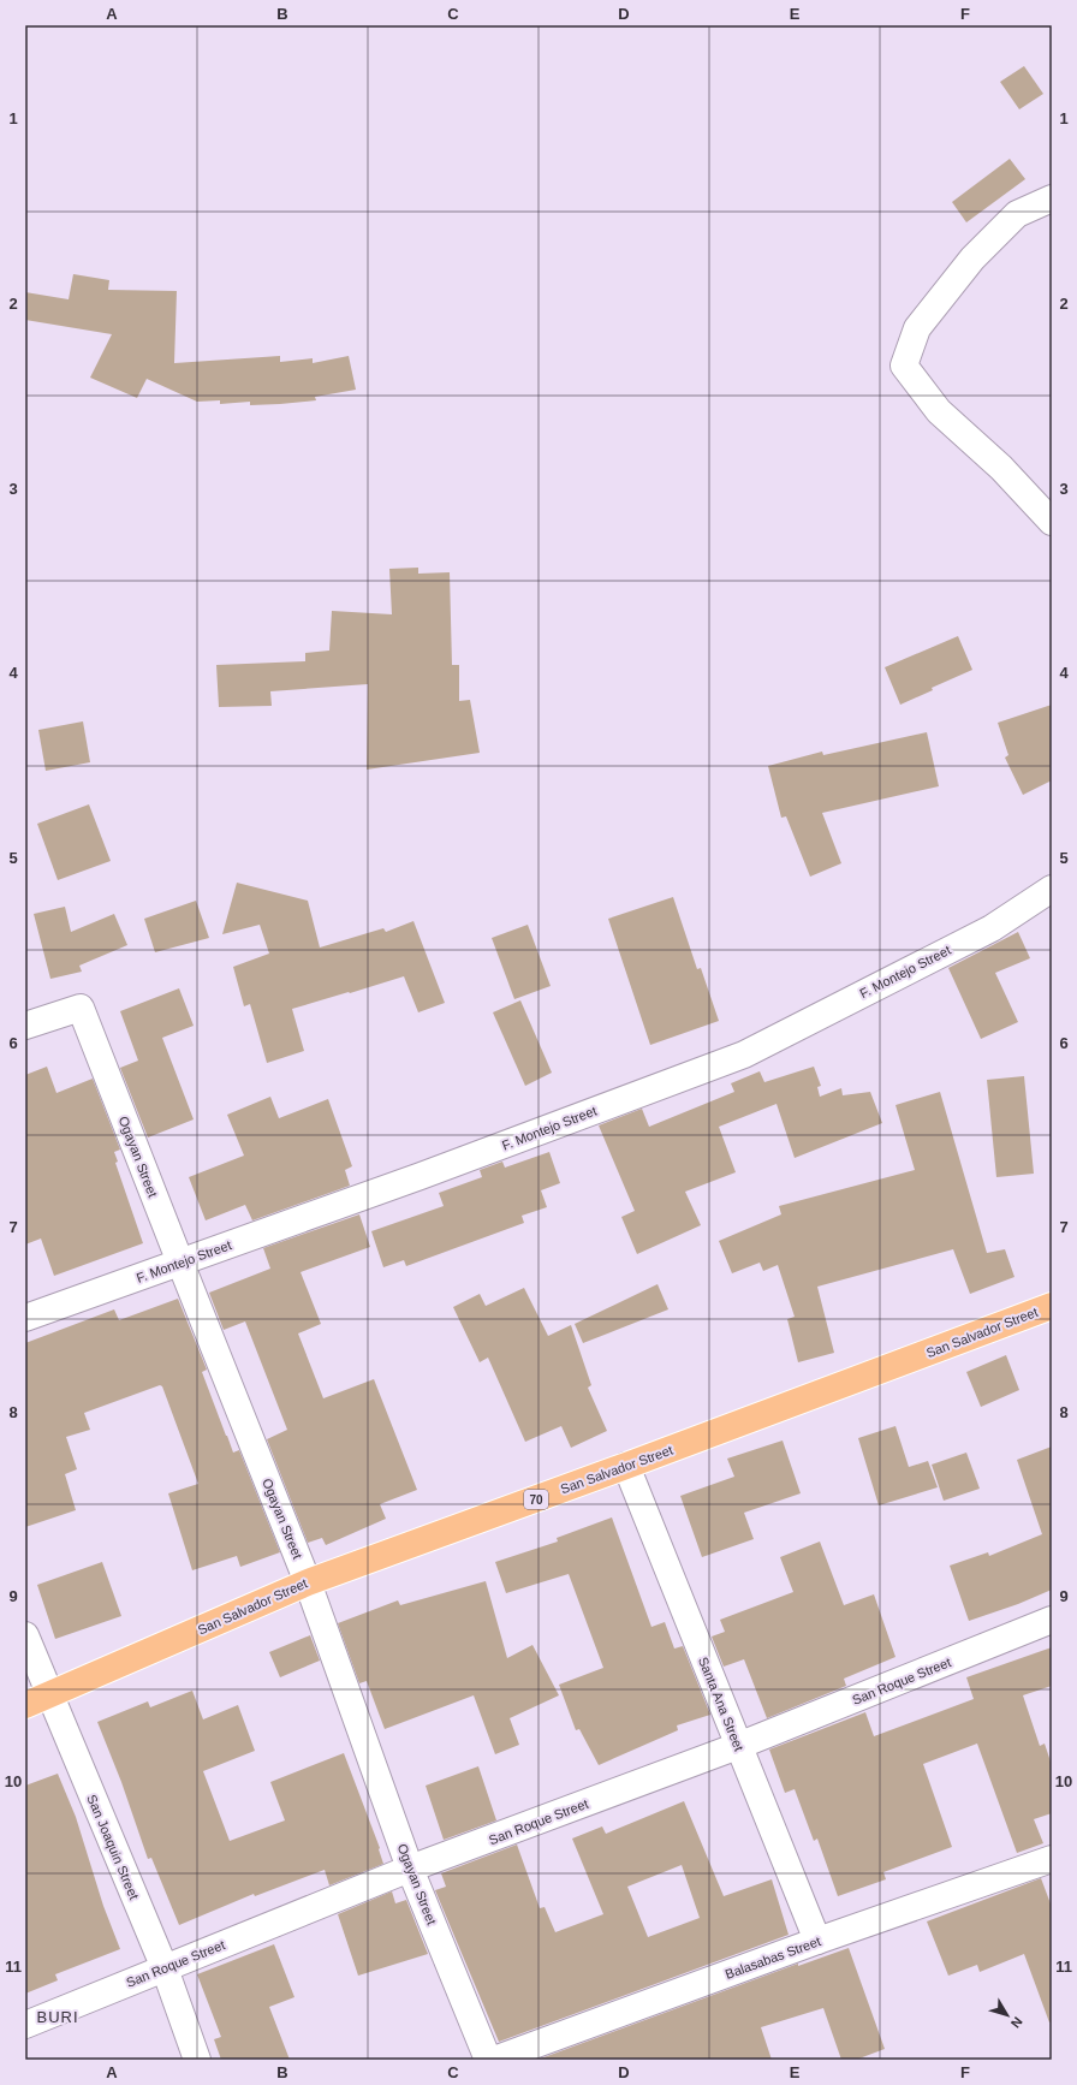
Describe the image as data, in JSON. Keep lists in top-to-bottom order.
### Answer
{
  "streets": {
    "highway": ["San Salvador Street", "70"],
    "street": [
      "F. Montejo Street",
      "Ogayan Street",
      "San Roque Street",
      "Santa Ana Street",
      "San Joaquin Street",
      "Balasabas Street"
    ]
  },
  "crossings": [
    ["F. Montejo Street", "Ogayan Street"],
    ["Ogayan Street", "San Salvador Street"],
    ["Ogayan Street", "San Roque Street"],
    ["San Salvador Street", "Santa Ana Street"],
    ["San Salvador Street", "San Joaquin Street"],
    ["San Roque Street", "Santa Ana Street"],
    ["San Roque Street", "San Joaquin Street"],
    ["Santa Ana Street", "Balasabas Street"]
  ],
  "districts": ["BURI"],
  "north": "bottom right",
  "grid": {
    "columns": [
      "A",
      "B",
      "C",
      "D",
      "E",
      "F"
    ],
    "rows": [
      "1",
      "2",
      "3",
      "4",
      "5",
      "6",
      "7",
      "8",
      "9",
      "10",
      "11"
    ]
  }
}
